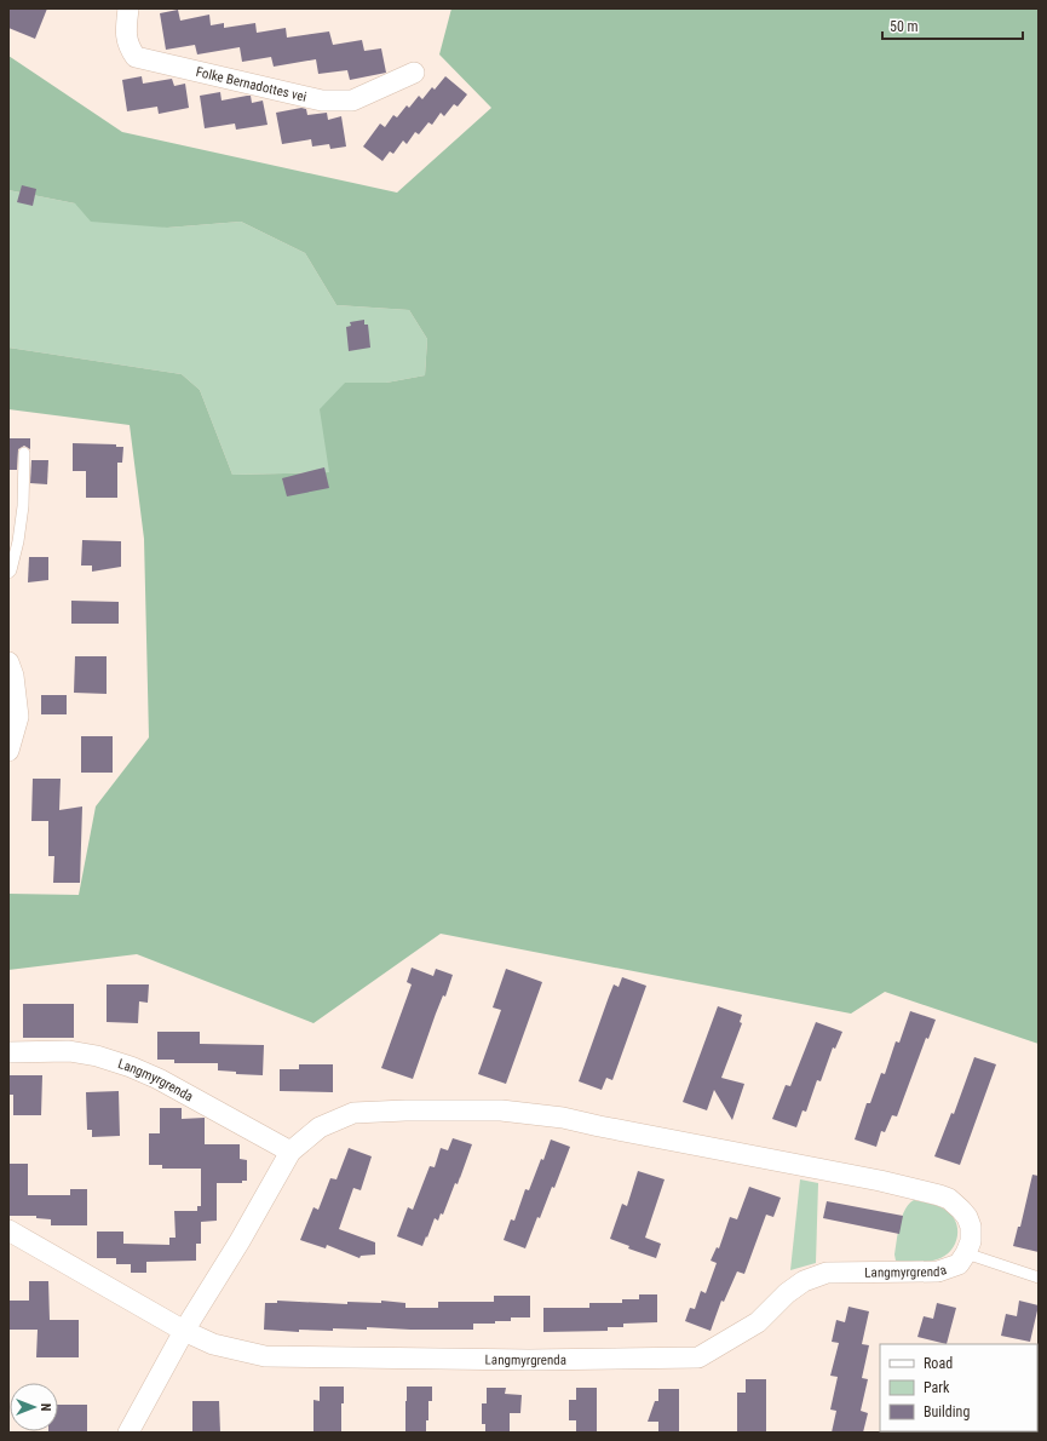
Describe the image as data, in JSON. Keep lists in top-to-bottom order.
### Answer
{
  "streets": {
    "street": ["Folke Bernadottes vei", "Langmyrgrenda"]
  },
  "legend": ["Road", "Park", "Building"],
  "scale_bar": "50 m",
  "north": "right"
}
